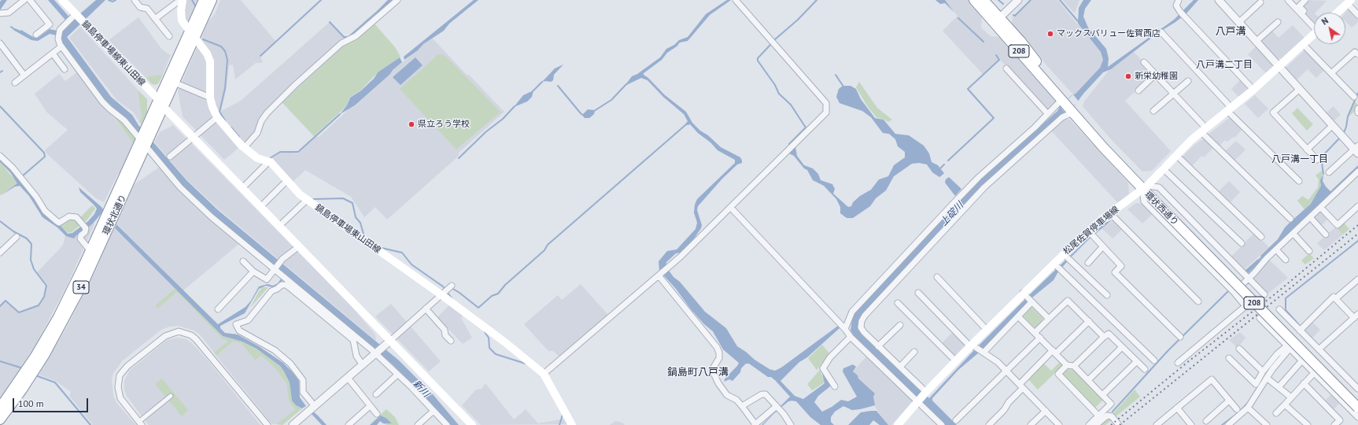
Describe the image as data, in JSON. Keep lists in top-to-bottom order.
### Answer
{
  "streets": {
    "highway": [
      "208",
      "環状西通り",
      "環状北通り",
      "34"
    ],
    "main road": ["鍋島停車場線東山田線", "鍋島停車場東山田線", "松尾佐賀停車場線"]
  },
  "crossings": [
    ["鍋島停車場線東山田線", "環状北通り"],
    ["環状西通り", "松尾佐賀停車場線"],
    ["環状北通り", "鍋島停車場東山田線"]
  ],
  "districts": [
    "八戸溝",
    "八戸溝二丁目",
    "八戸溝一丁目",
    "鍋島町八戸溝"
  ],
  "water": ["上碇川", "新川"],
  "places": ["マックスバリュー佐賀西店", "新栄幼稚園", "県立ろう学校"],
  "scale_bar": "100 m",
  "north": "top left"
}
